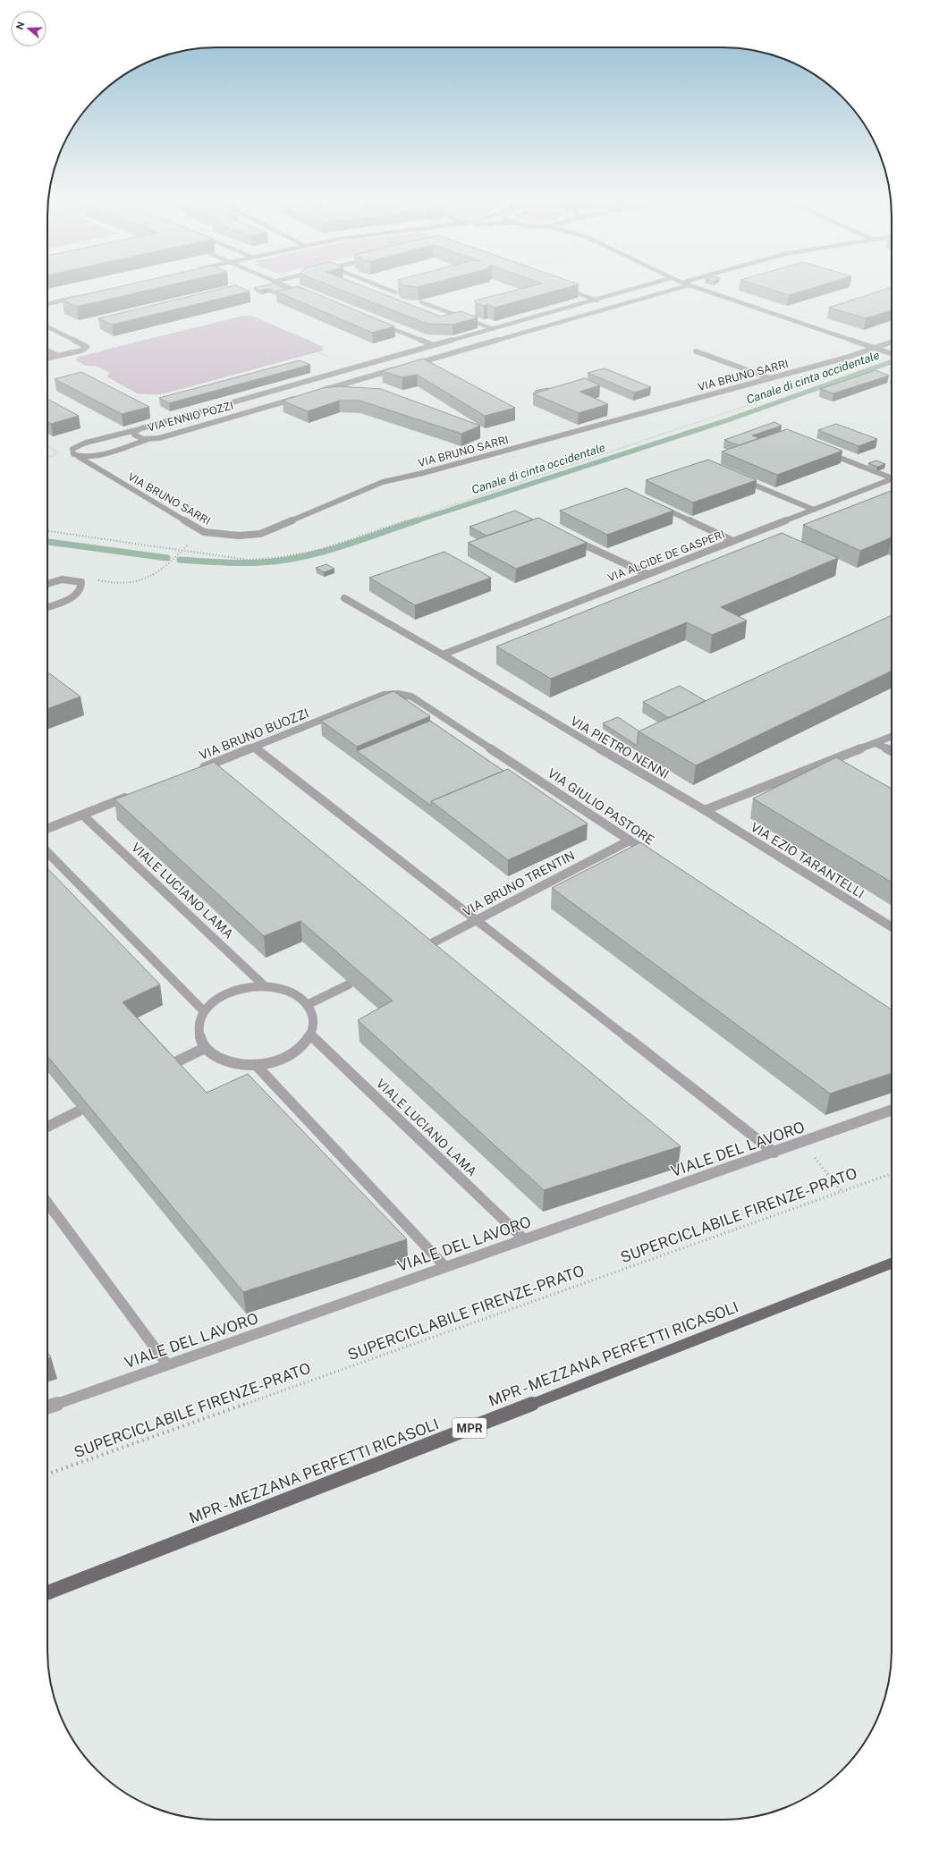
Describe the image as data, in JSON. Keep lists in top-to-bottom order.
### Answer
{
  "streets": {
    "main road": ["MPR - MEZZANA PERFETTI RICASOLI", "MPR"],
    "street": [
      "VIA BRUNO SARRI",
      "VIA ENNIO POZZI",
      "VIA ALCIDE DE GASPERI",
      "VIA BRUNO BUOZZI",
      "VIA PIETRO NENNI",
      "VIA GIULIO PASTORE",
      "VIA EZIO TARANTELLI",
      "VIA BRUNO TRENTIN",
      "VIALE LUCIANO LAMA",
      "VIALE DEL LAVORO"
    ],
    "path": ["SUPERCICLABILE FIRENZE-PRATO"]
  },
  "crossings": [
    ["VIA ALCIDE DE GASPERI", "VIA PIETRO NENNI"],
    ["VIA BRUNO BUOZZI", "VIA GIULIO PASTORE"],
    ["VIA PIETRO NENNI", "VIA EZIO TARANTELLI"],
    ["VIA GIULIO PASTORE", "VIA BRUNO TRENTIN"],
    ["VIALE LUCIANO LAMA", "VIALE DEL LAVORO"]
  ],
  "water": ["Canale di cinta occidentale"],
  "north": "left"
}
